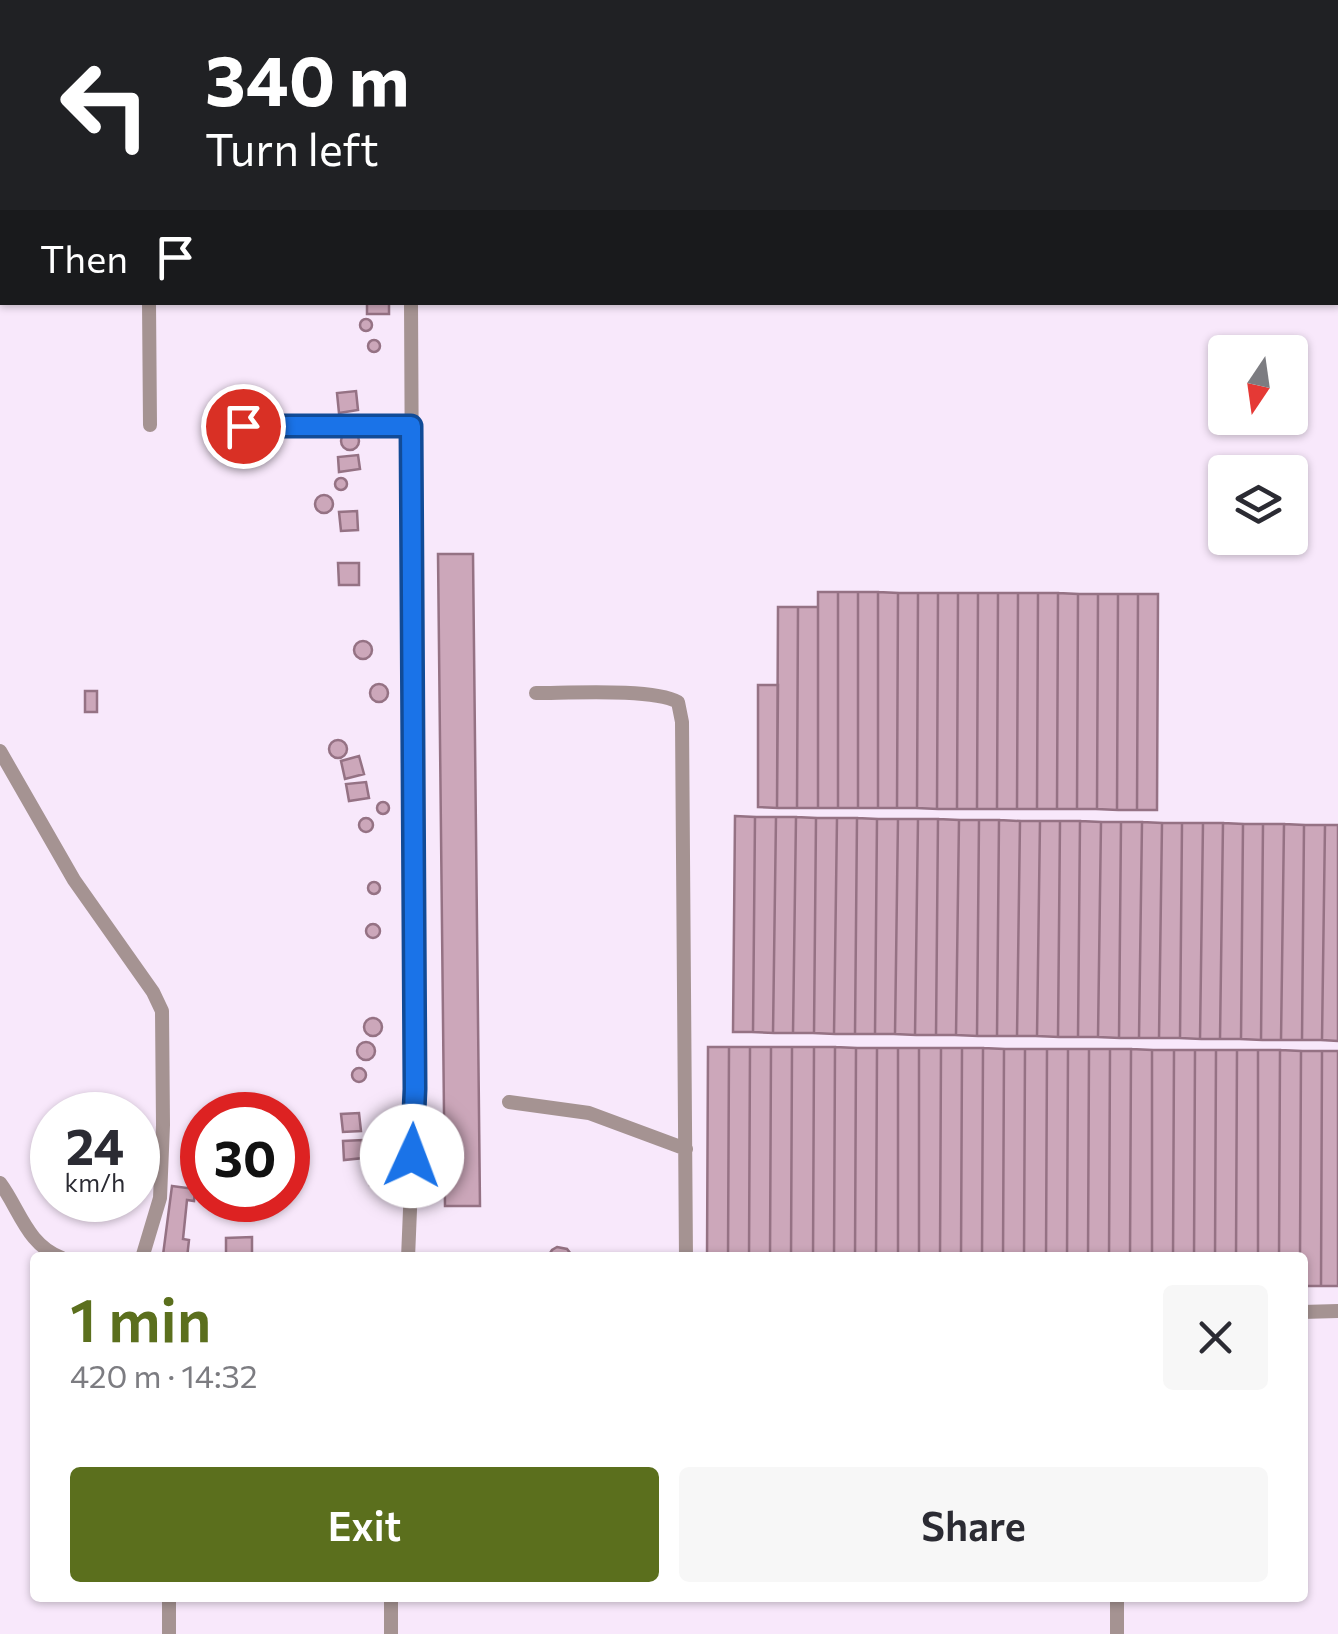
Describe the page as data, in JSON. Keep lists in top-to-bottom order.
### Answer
{
  "north": "bottom",
  "page": {
    "turn": ["340 m", "Turn left"],
    "then": "Then",
    "speed": "24 km/h",
    "limit": "30",
    "heading": ["1 min", "420 m · 14:32"],
    "buttons": ["Exit", "Share"]
  }
}
